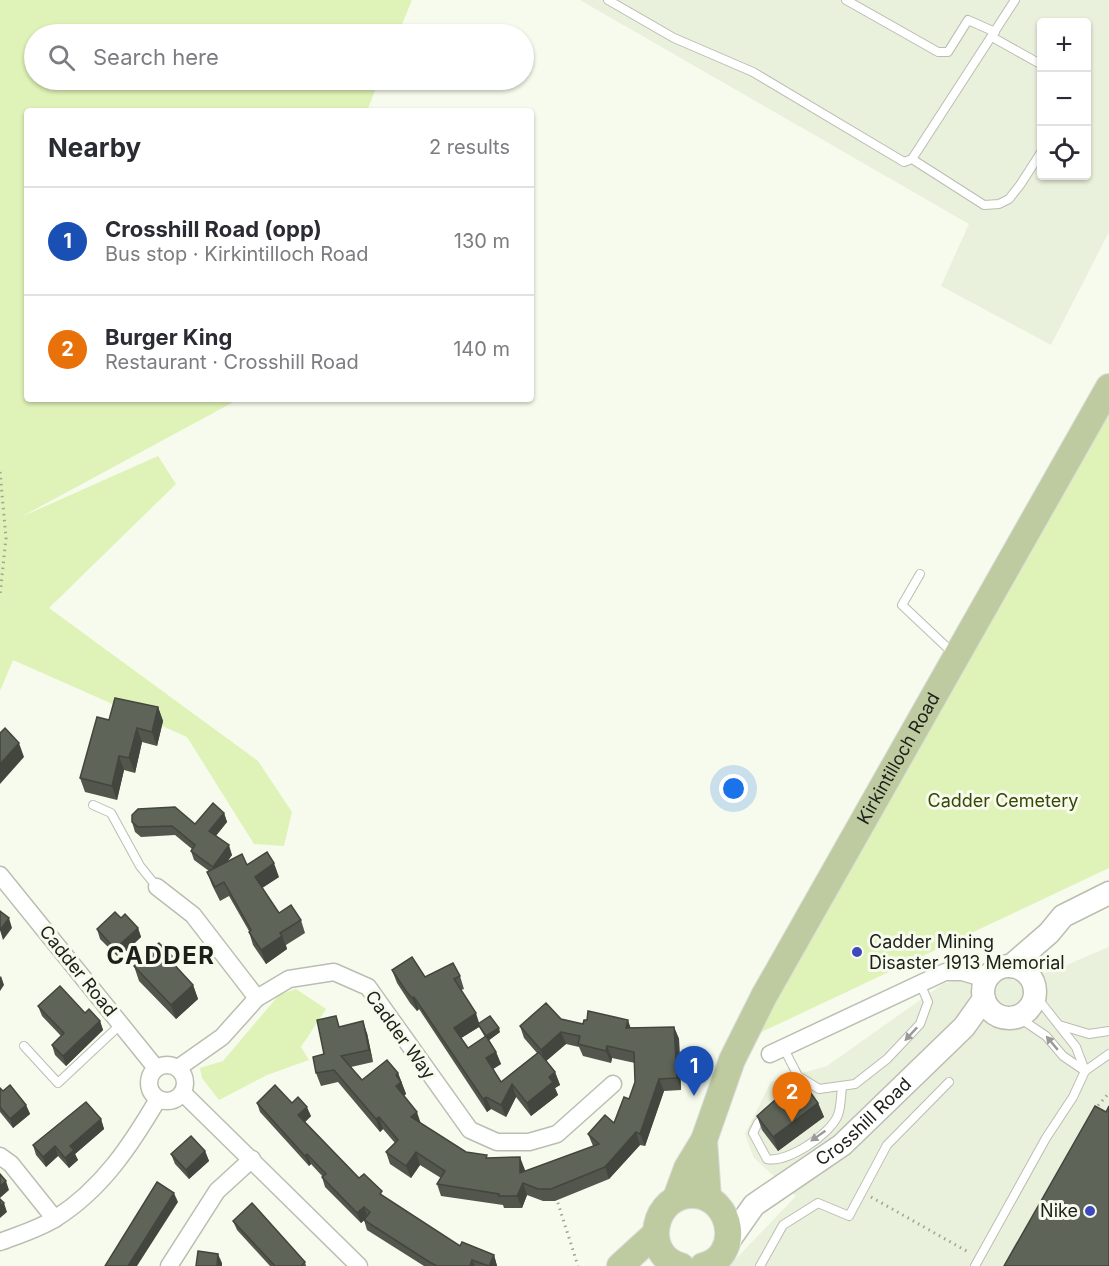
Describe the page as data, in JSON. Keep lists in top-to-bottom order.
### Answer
{
  "streets": {
    "main road": ["Kirkintilloch Road", "Crosshill Road"],
    "street": ["Cadder Road", "Cadder Way"]
  },
  "crossings": [
    ["Kirkintilloch Road", "Crosshill Road"],
    ["Cadder Road", "Cadder Way"]
  ],
  "districts": ["CADDER"],
  "parks": ["Cadder Cemetery"],
  "places": ["Cadder Mining Disaster 1913 Memorial", "Nike"],
  "page": {
    "map_buttons": ["+", "−"],
    "search": "Search here",
    "heading": ["Nearby", "2 results"],
    "list": [
      {
        "mark": "1",
        "name": "Crosshill Road (opp)",
        "note": "Bus stop · Kirkintilloch Road",
        "value": "130 m"
      },
      {
        "mark": "2",
        "name": "Burger King",
        "note": "Restaurant · Crosshill Road",
        "value": "140 m"
      }
    ],
    "pins": ["1", "2"]
  }
}
